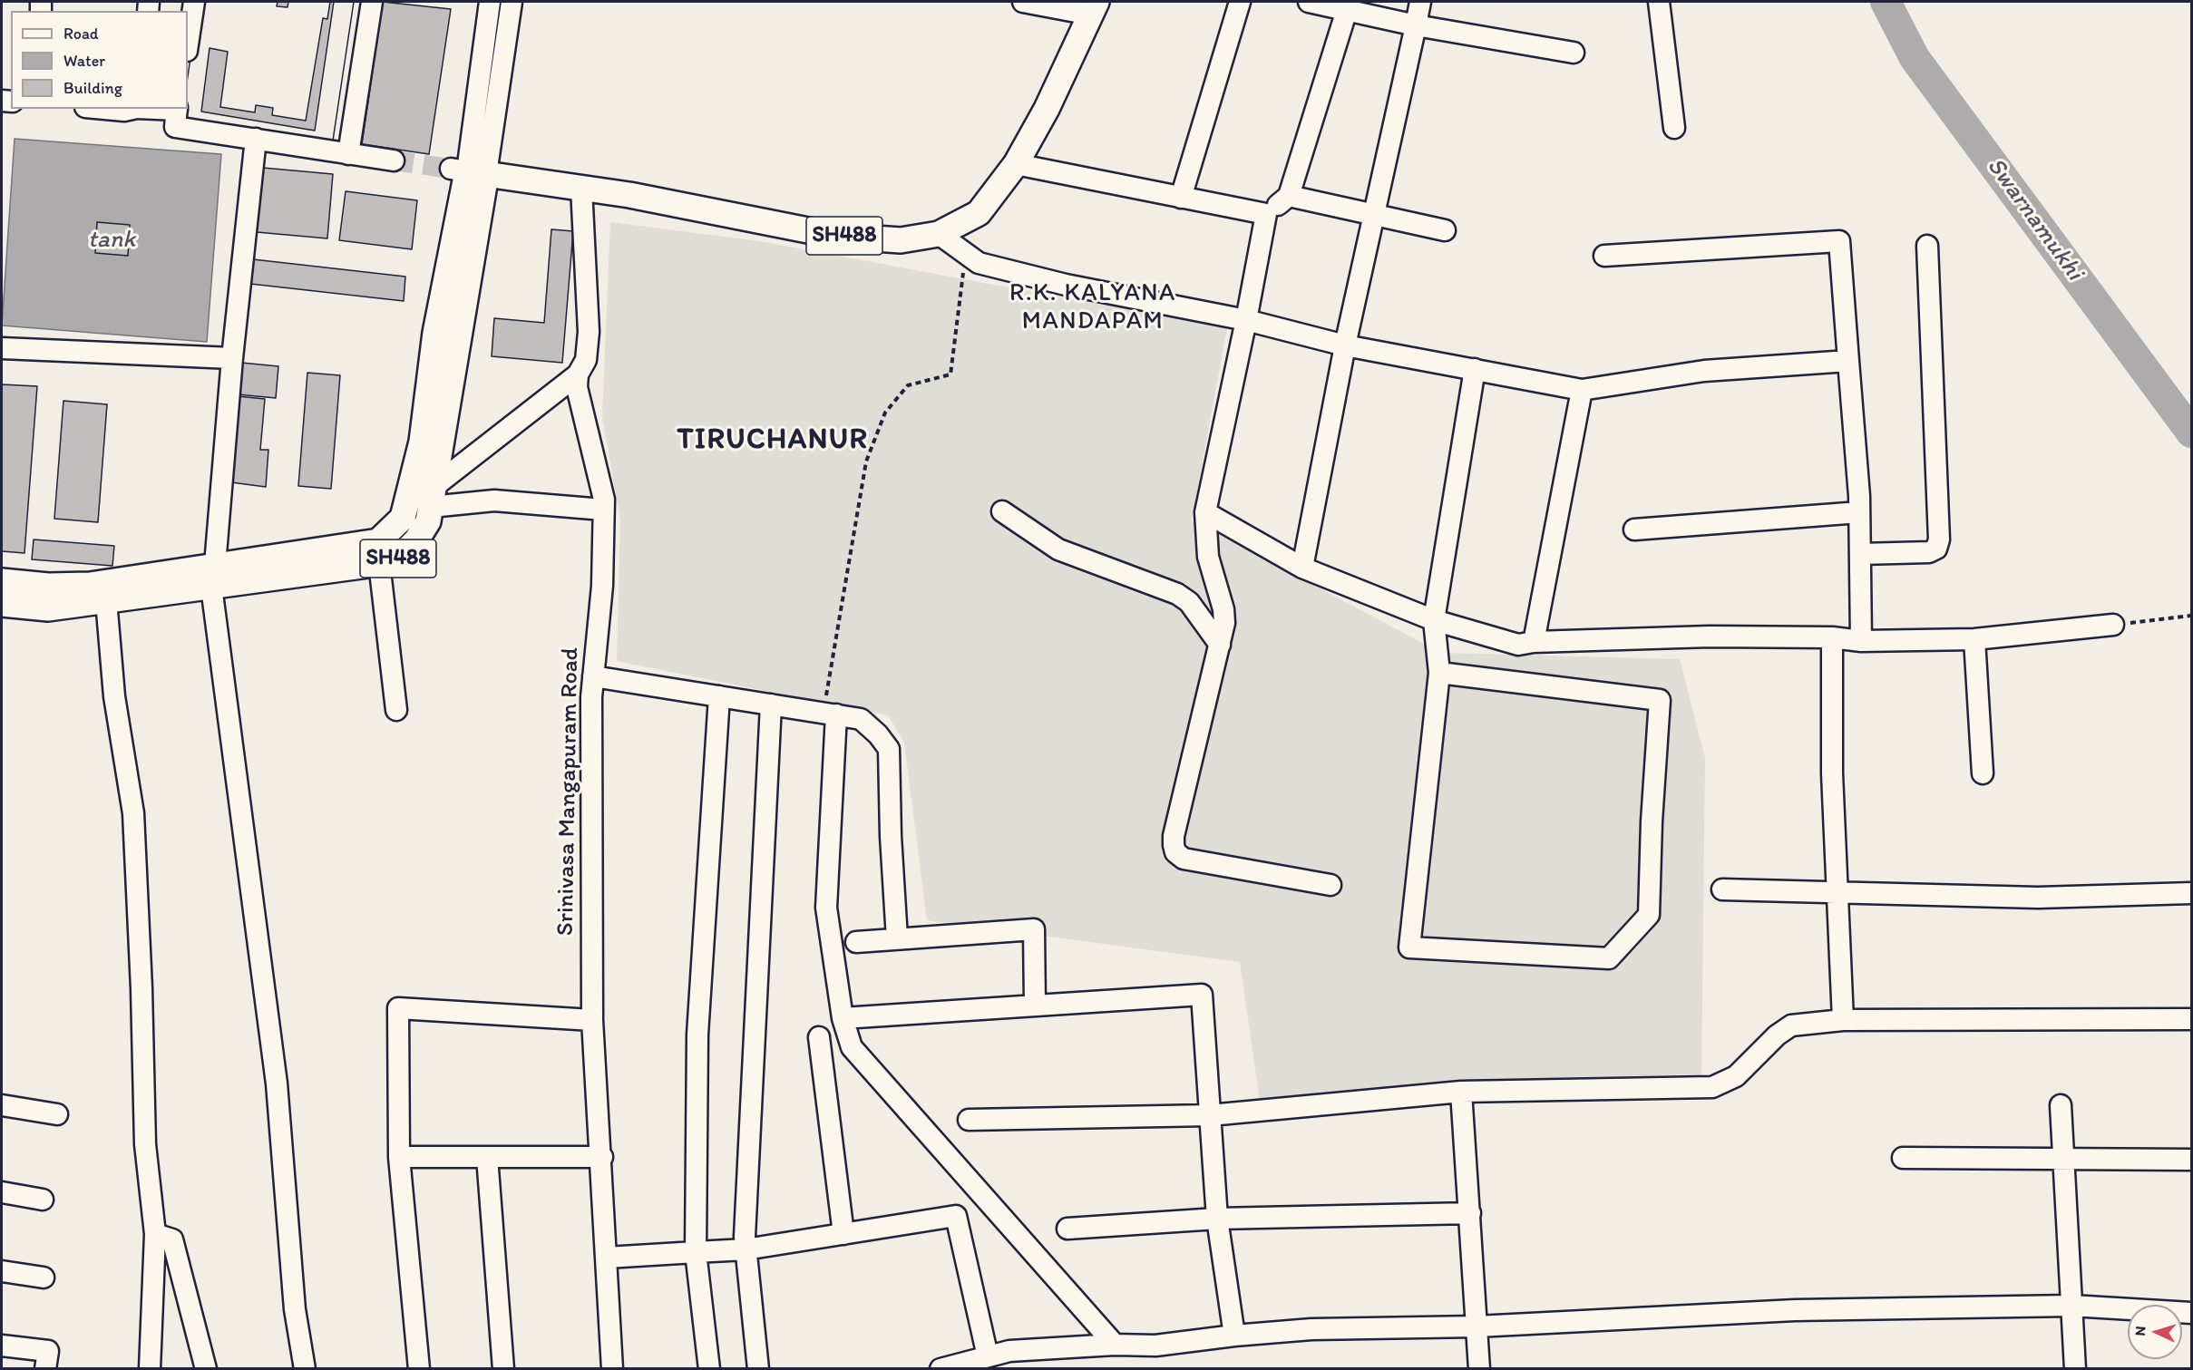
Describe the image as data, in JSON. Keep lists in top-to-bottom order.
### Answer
{
  "streets": {
    "main road": ["SH488"],
    "street": ["Srinivasa Mangapuram Road"]
  },
  "crossings": [
    ["SH488", "Srinivasa Mangapuram Road"]
  ],
  "districts": ["R.K. KALYANA MANDAPAM", "TIRUCHANUR"],
  "water": ["Swarnamukhi", "tank"],
  "legend": ["Road", "Water", "Building"],
  "north": "left"
}
